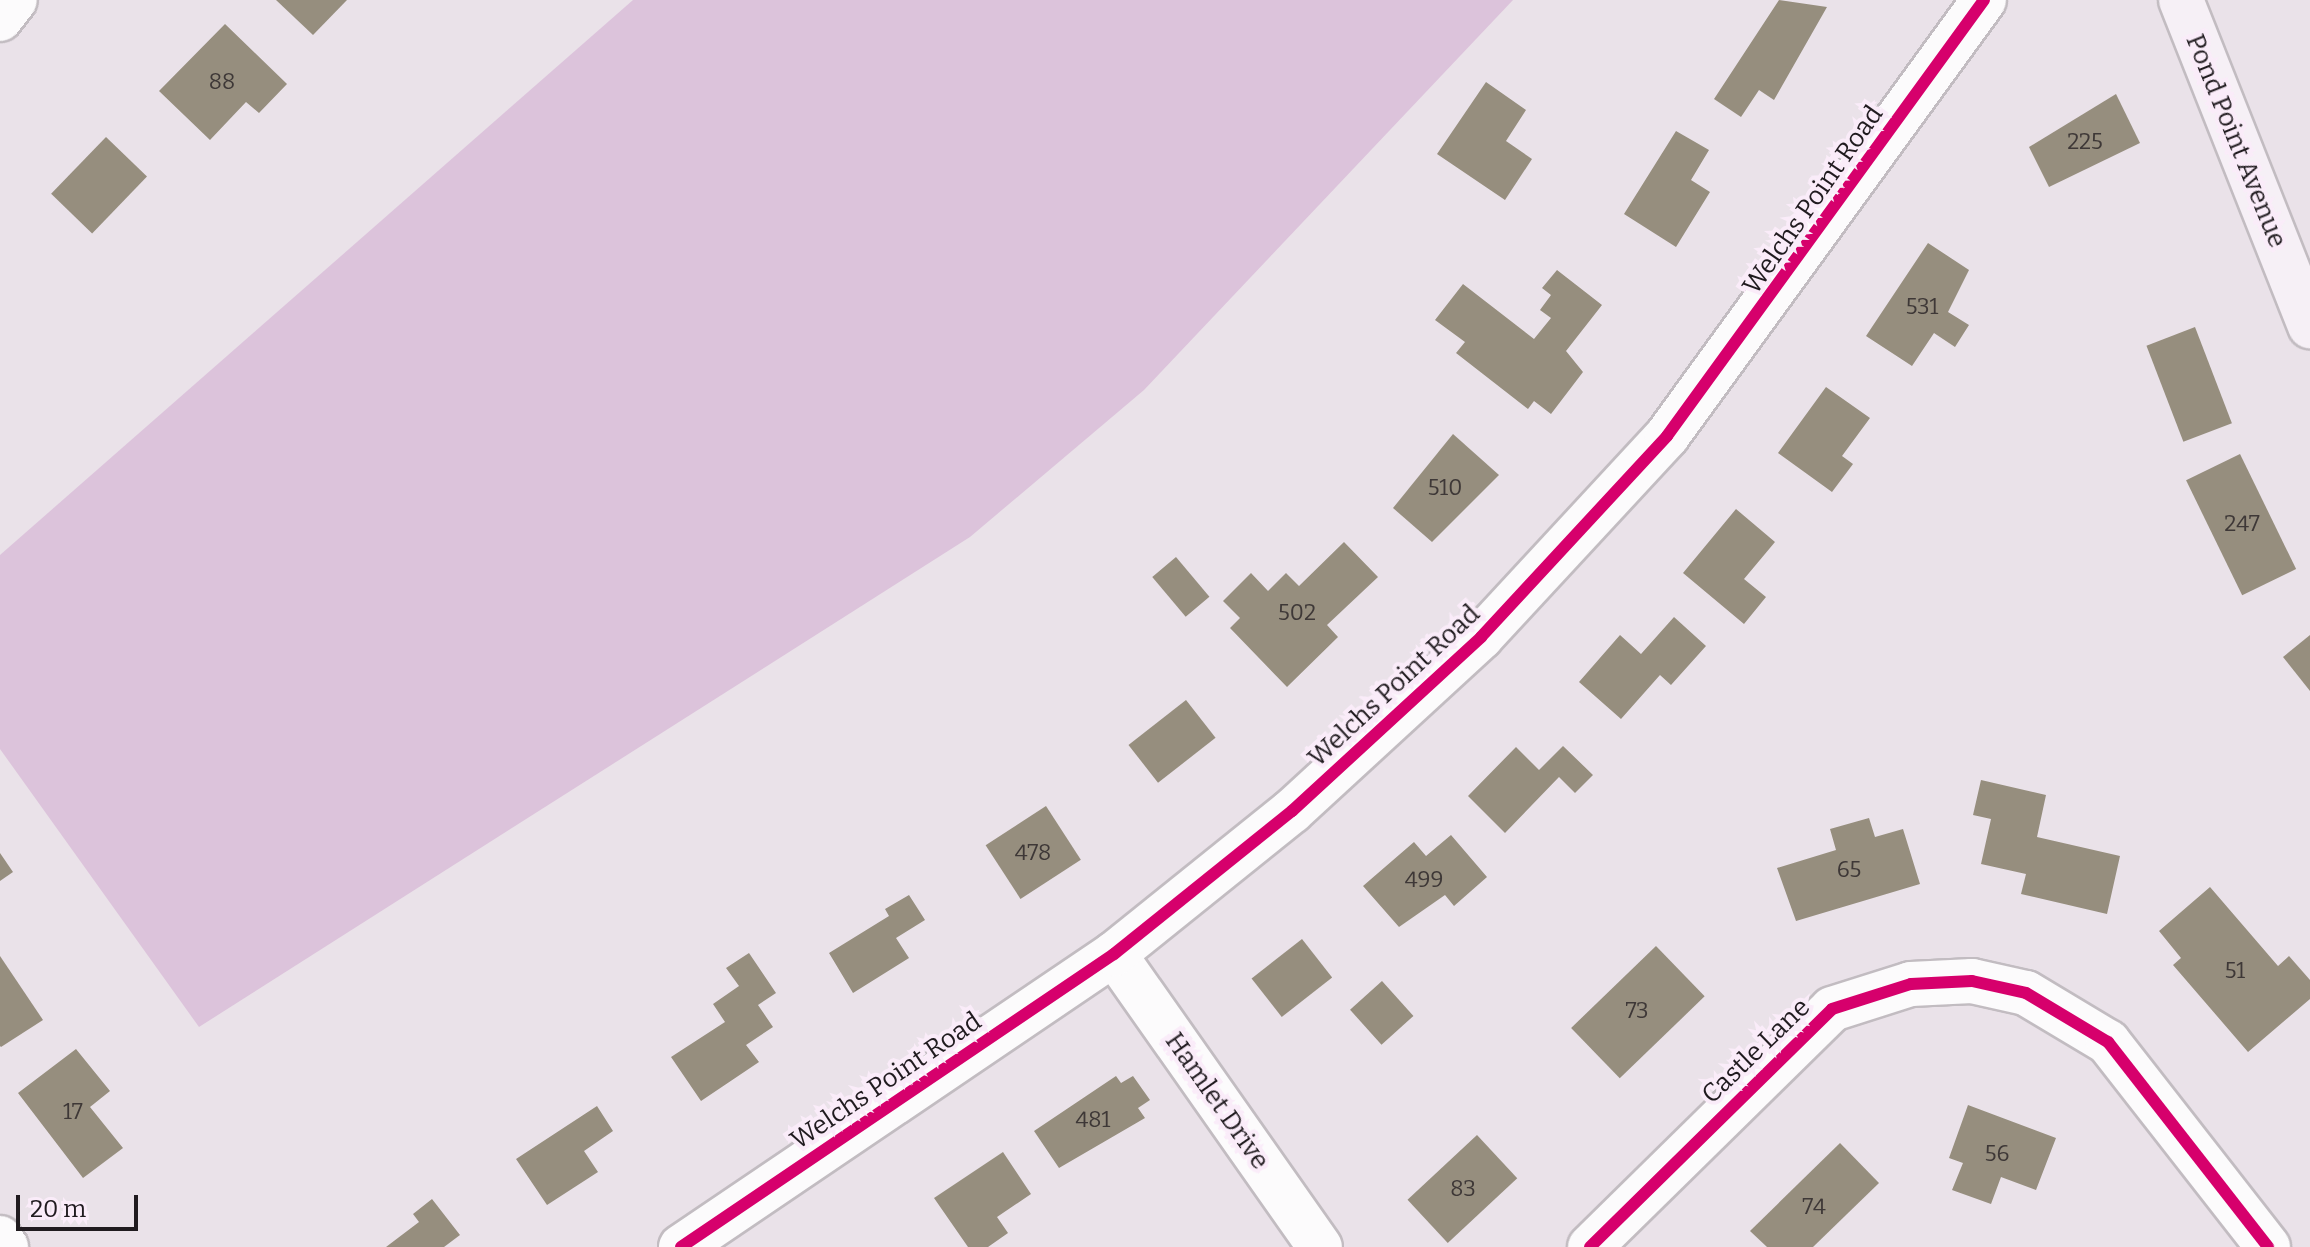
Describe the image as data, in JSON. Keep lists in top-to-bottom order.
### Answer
{
  "streets": {
    "main road": ["Pond Point Avenue"],
    "street": ["Welchs Point Road", "Castle Lane", "Hamlet Drive"]
  },
  "crossings": [
    ["Welchs Point Road", "Hamlet Drive"]
  ],
  "house_numbers": [
    "88",
    "225",
    "531",
    "510",
    "247",
    "502",
    "478",
    "65",
    "499",
    "51",
    "73",
    "17",
    "481",
    "56",
    "83",
    "74"
  ],
  "scale_bar": "20 m"
}
